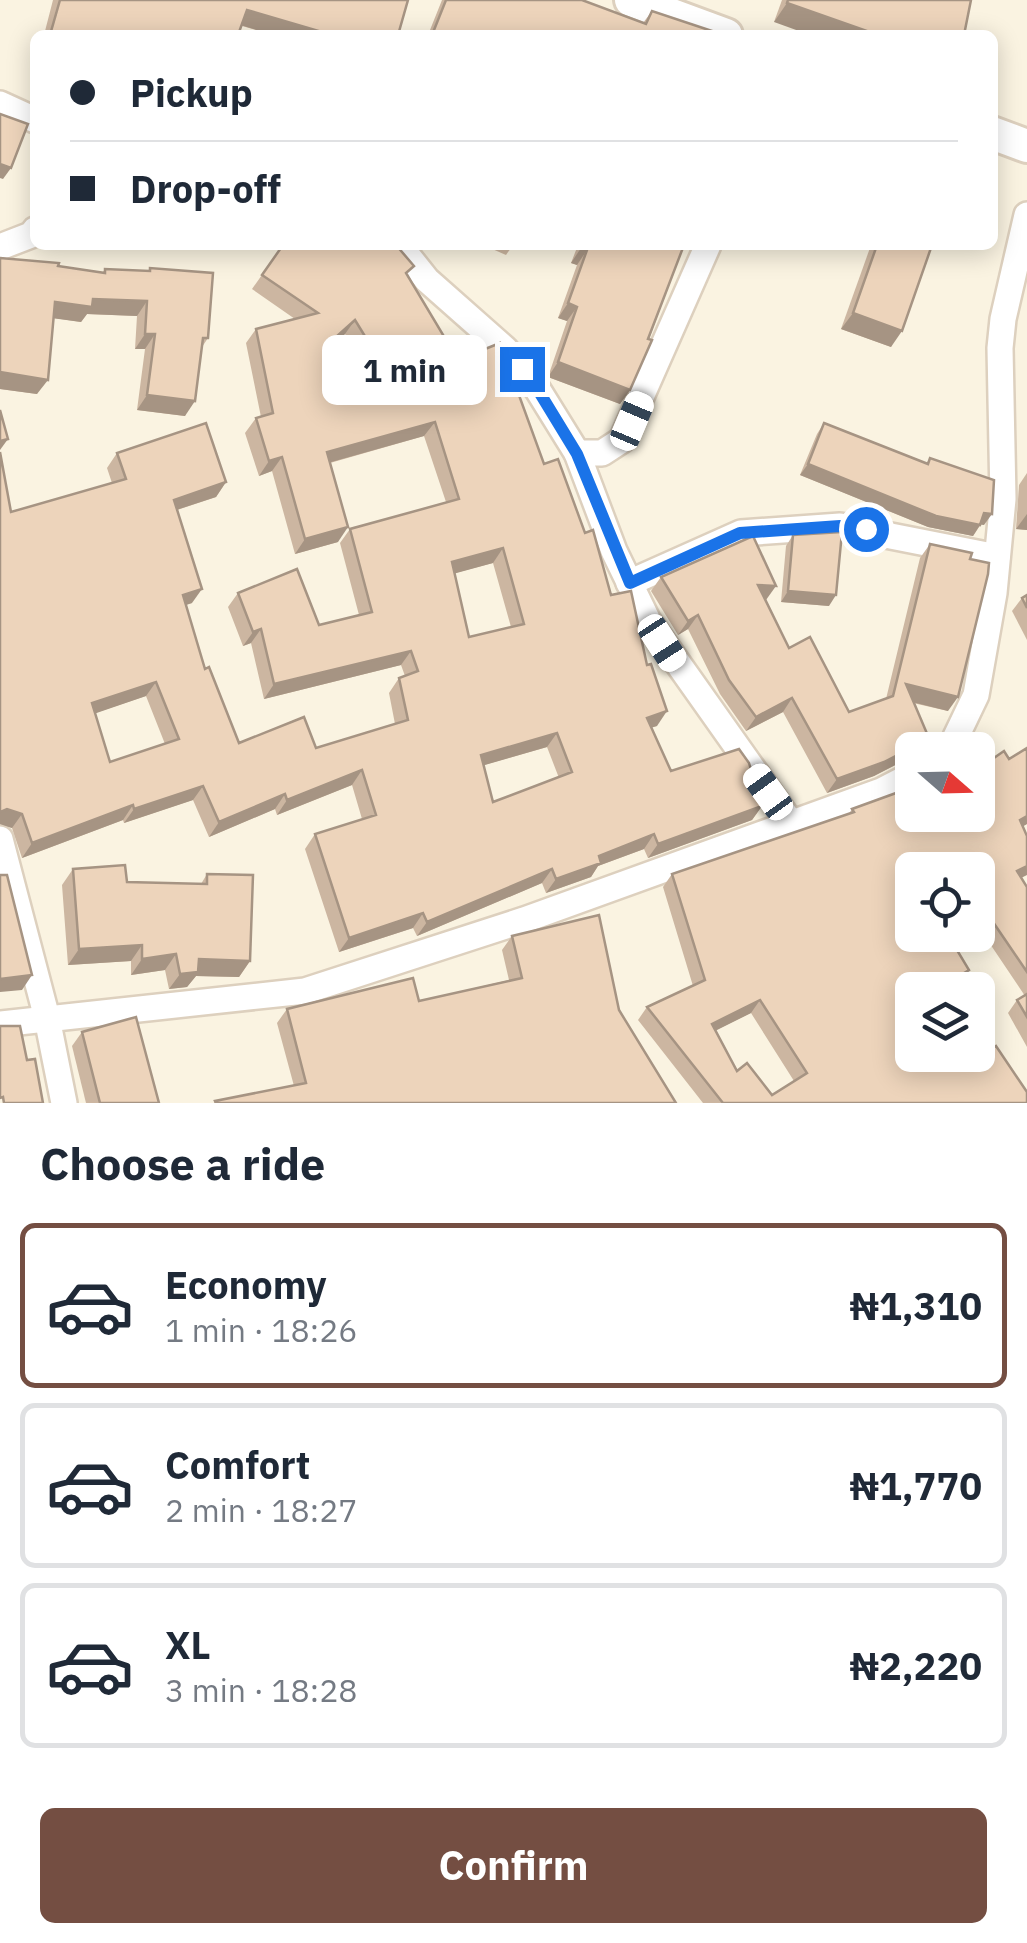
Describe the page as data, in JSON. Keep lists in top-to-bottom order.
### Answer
{
  "north": "right",
  "page": {
    "banner": ["Pickup", "Drop-off"],
    "bubble": "1 min",
    "heading": "Choose a ride",
    "list": [
      {
        "name": "Economy",
        "note": "1 min · 18:26",
        "value": "₦1,310"
      },
      {
        "name": "Comfort",
        "note": "2 min · 18:27",
        "value": "₦1,770"
      },
      {
        "name": "XL",
        "note": "3 min · 18:28",
        "value": "₦2,220"
      }
    ],
    "buttons": "Confirm"
  }
}
